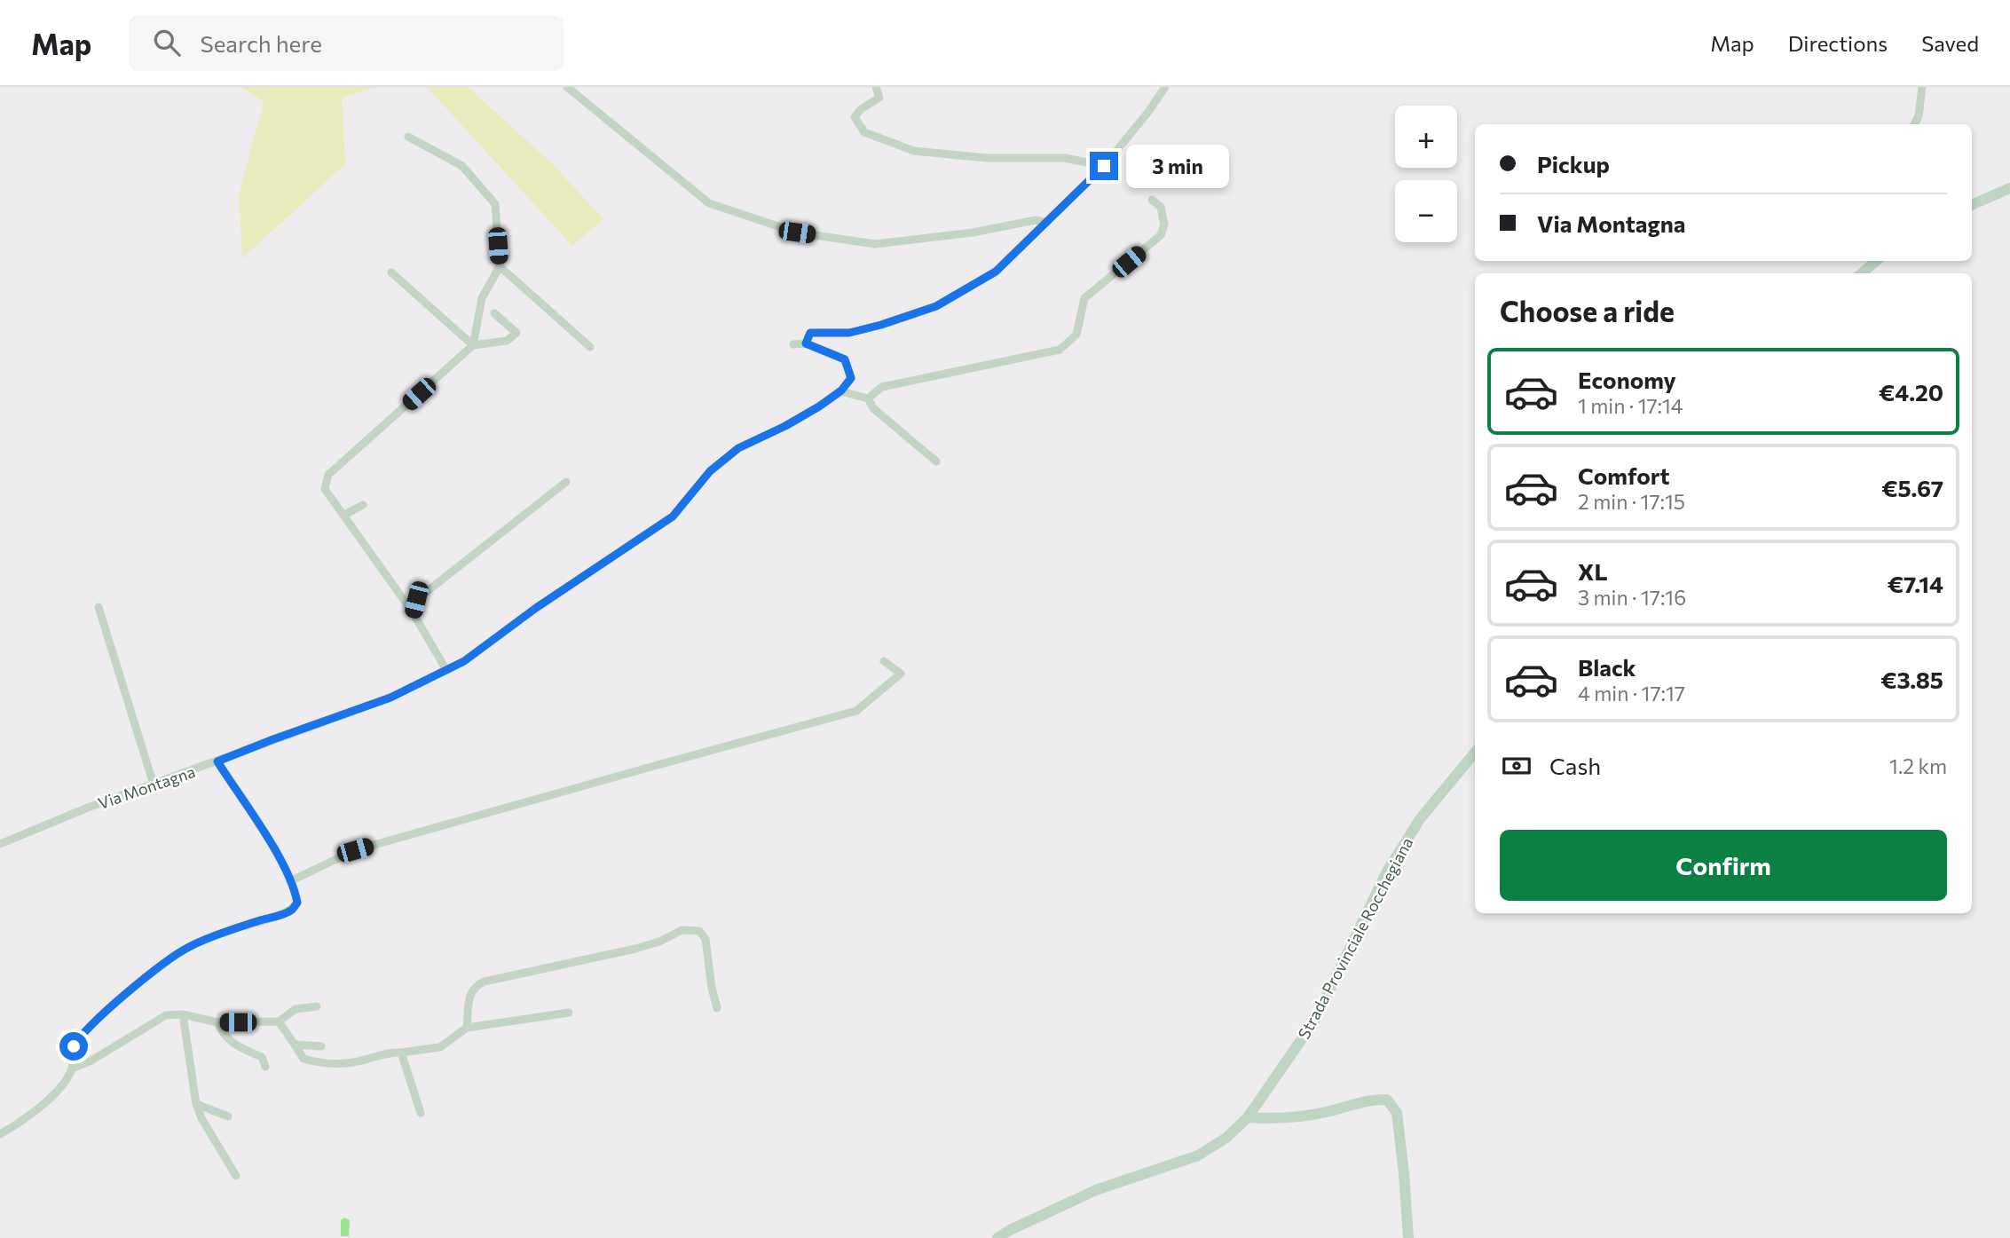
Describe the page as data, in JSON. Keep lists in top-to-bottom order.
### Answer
{
  "streets": {
    "main road": ["Strada Provinciale Rocchegiana"],
    "street": ["Via Montagna"]
  },
  "page": {
    "header": "Map",
    "search": "Search here",
    "nav": ["Map", "Directions", "Saved"],
    "map_buttons": ["+", "−"],
    "banner": ["Pickup", "Via Montagna"],
    "bubble": "3 min",
    "heading": "Choose a ride",
    "list": [
      {
        "name": "Economy",
        "note": "1 min · 17:14",
        "value": "€4.20"
      },
      {
        "name": "Comfort",
        "note": "2 min · 17:15",
        "value": "€5.67"
      },
      {
        "name": "XL",
        "note": "3 min · 17:16",
        "value": "€7.14"
      },
      {
        "name": "Black",
        "note": "4 min · 17:17",
        "value": "€3.85"
      }
    ],
    "pay": ["Cash", "1.2 km"],
    "buttons": "Confirm"
  }
}
